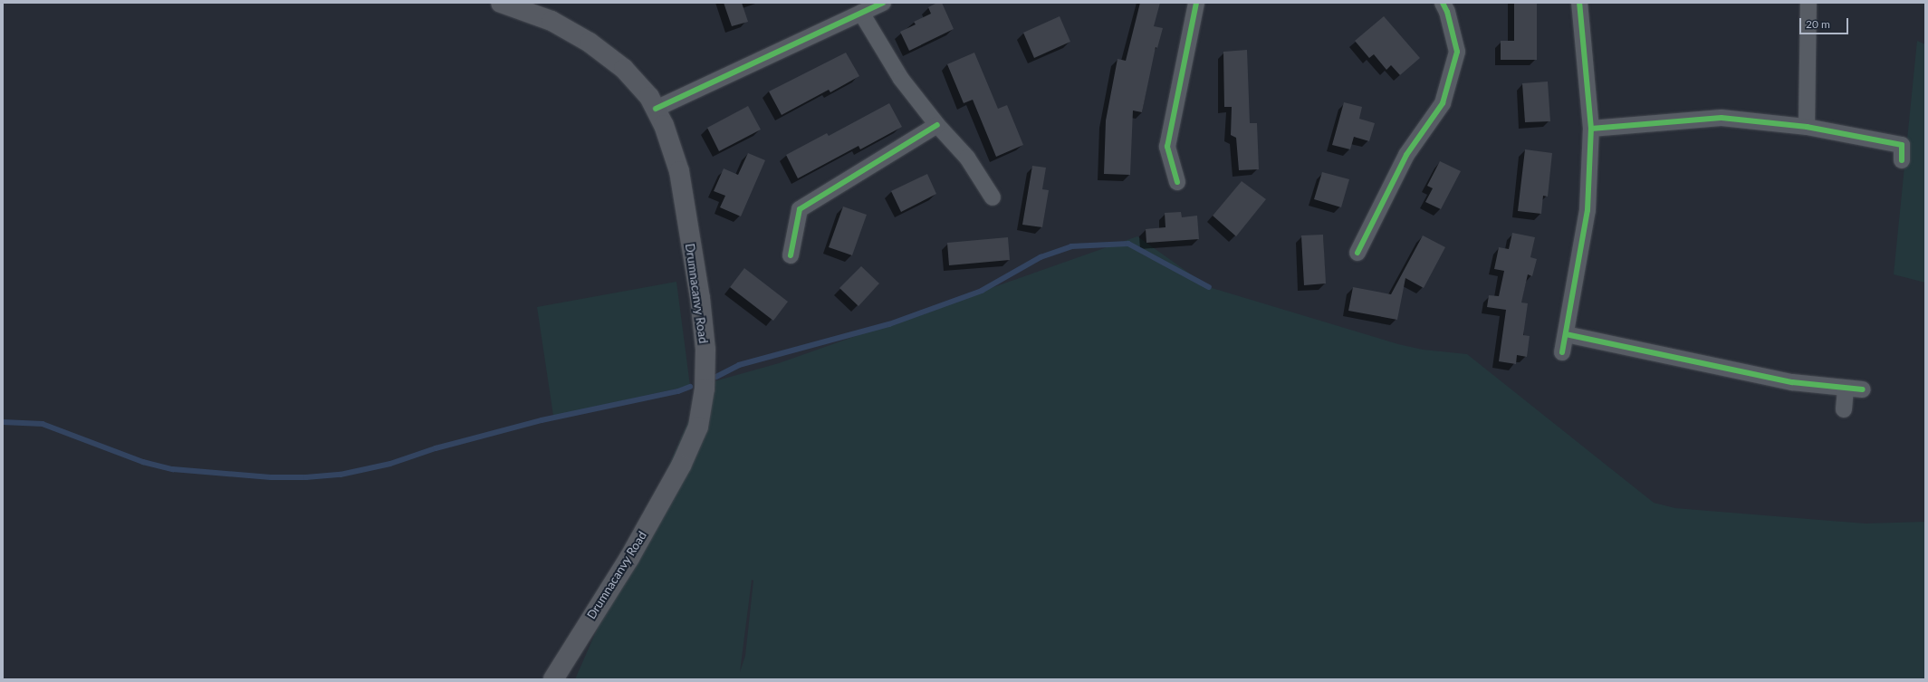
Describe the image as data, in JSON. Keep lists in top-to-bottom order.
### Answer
{
  "streets": {
    "main road": ["Drumnacanvy Road"]
  },
  "scale_bar": "20 m"
}
